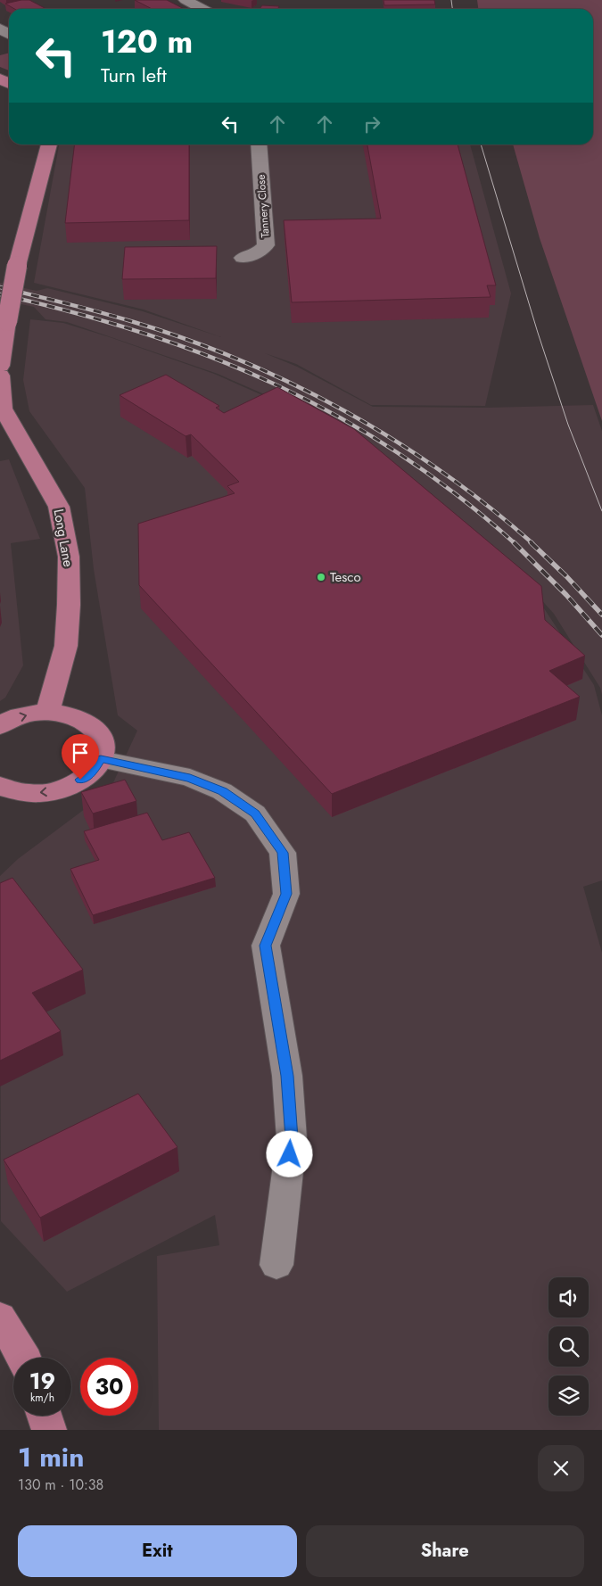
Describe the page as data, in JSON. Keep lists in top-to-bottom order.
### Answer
{
  "streets": {
    "main road": ["Long Lane"],
    "street": ["Tannery Close"]
  },
  "places": ["Tesco"],
  "page": {
    "turn": ["120 m", "Turn left"],
    "speed": "19 km/h",
    "limit": "30",
    "heading": ["1 min", "130 m · 10:38"],
    "buttons": ["Exit", "Share"]
  }
}
